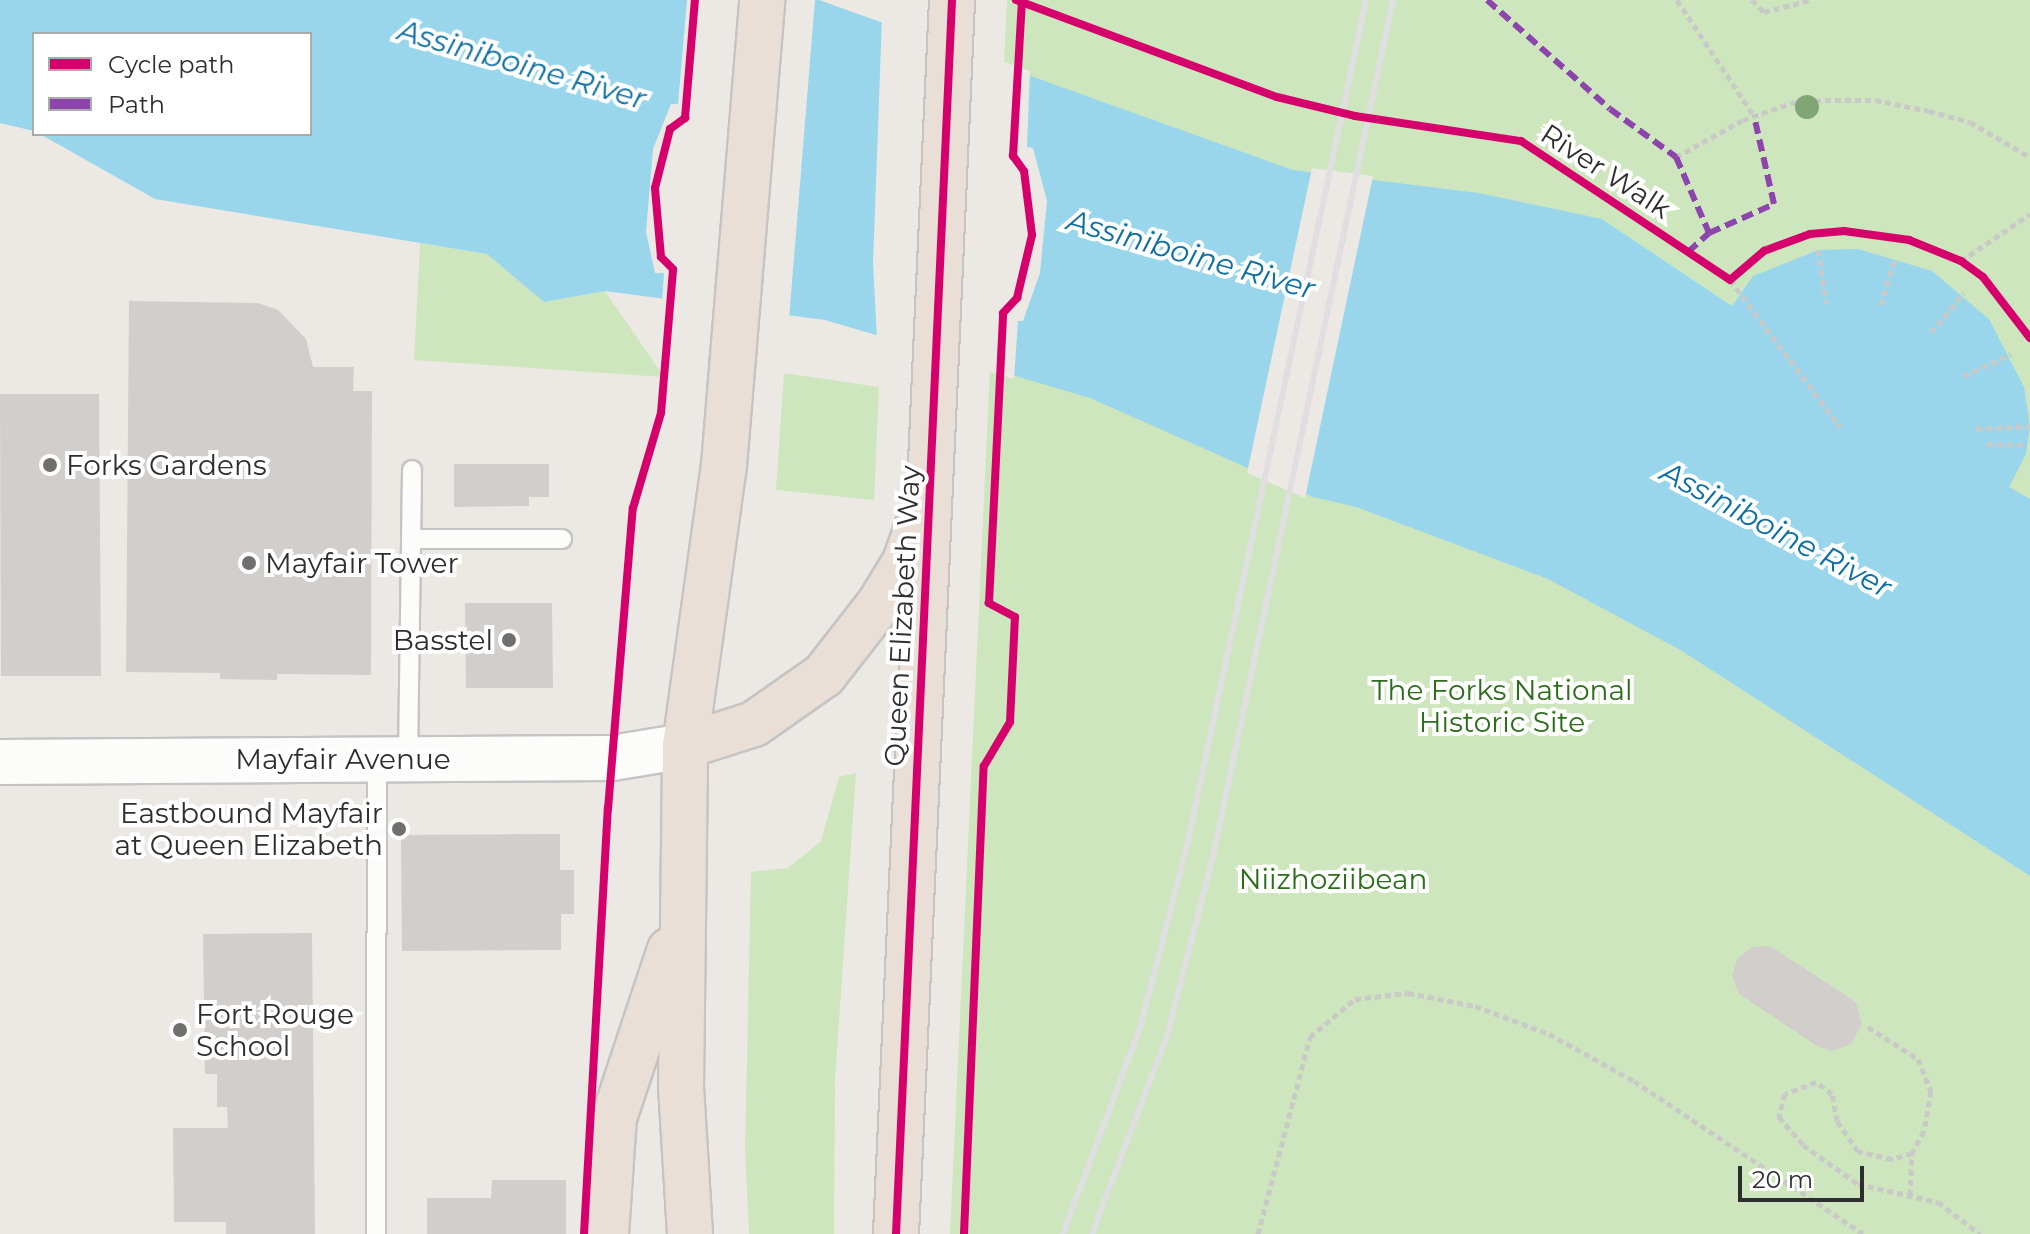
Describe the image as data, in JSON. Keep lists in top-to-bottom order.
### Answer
{
  "streets": {
    "highway": ["Queen Elizabeth Way"],
    "main road": ["Mayfair Avenue"],
    "cycle path": ["River Walk"]
  },
  "water": ["Assiniboine River"],
  "parks": ["The Forks National Historic Site", "Niizhoziibean"],
  "places": [
    "Forks Gardens",
    "Mayfair Tower",
    "Basstel",
    "Eastbound Mayfair at Queen Elizabeth",
    "Fort Rouge School"
  ],
  "legend": ["Cycle path", "Path"],
  "scale_bar": "20 m"
}
